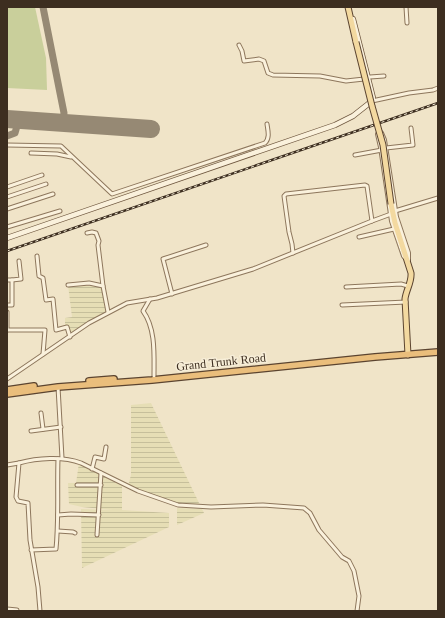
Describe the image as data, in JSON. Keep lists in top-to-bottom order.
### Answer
{
  "streets": {
    "highway": ["Grand Trunk Road"]
  }
}
